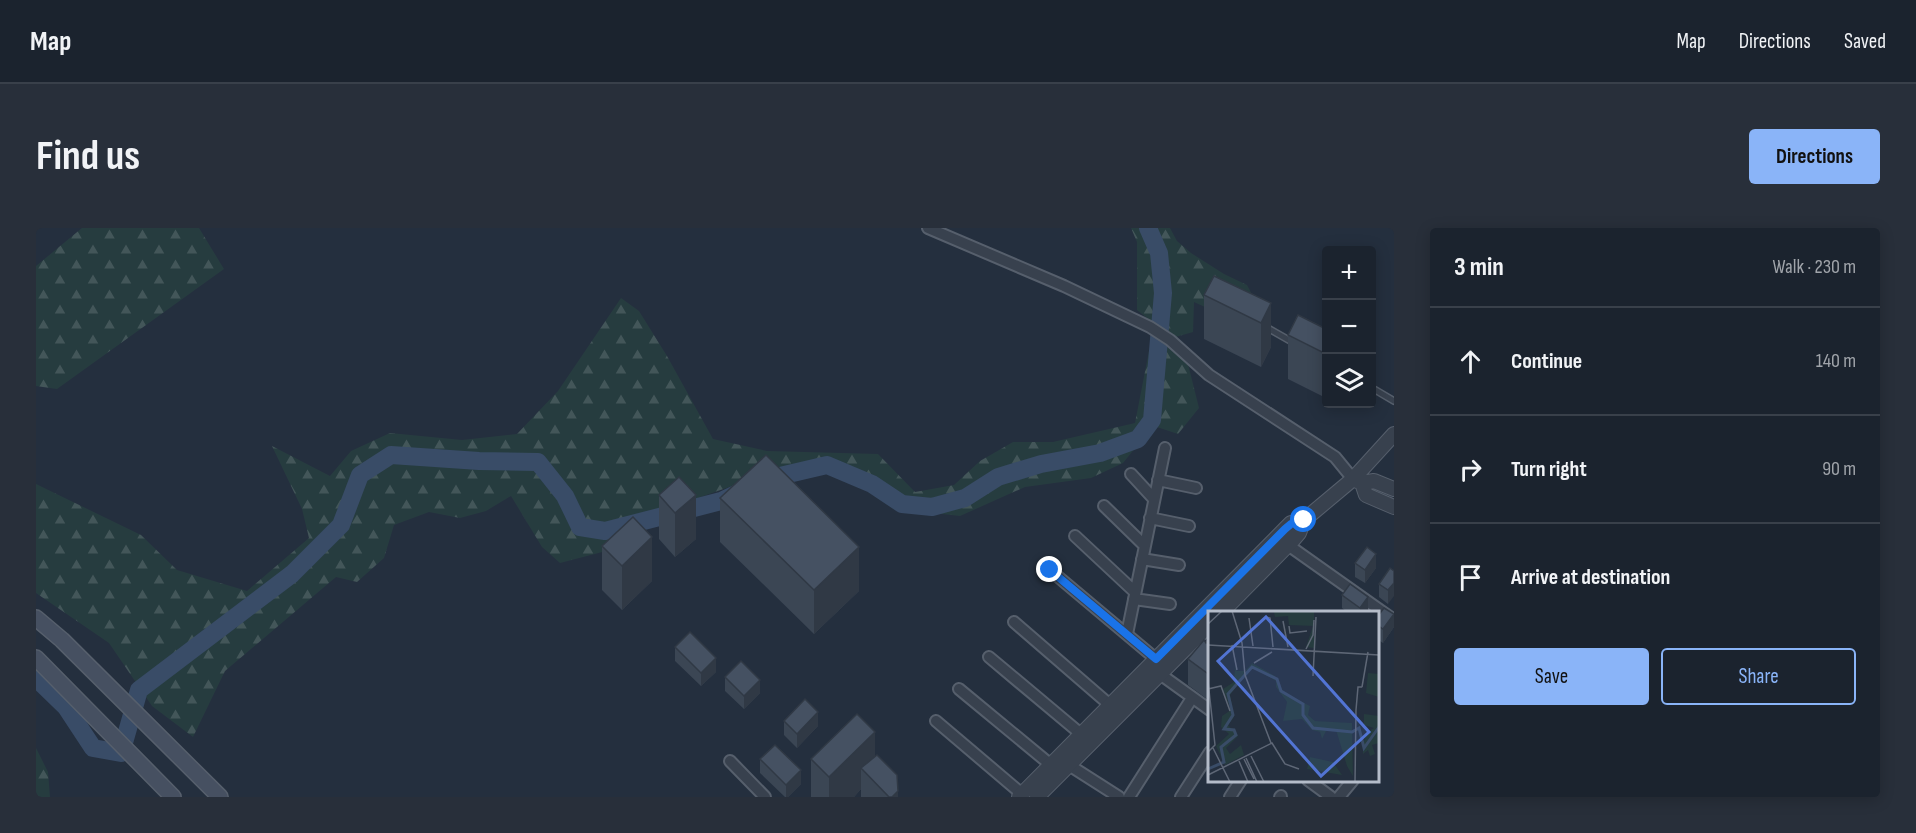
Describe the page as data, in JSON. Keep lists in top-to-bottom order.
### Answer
{
  "page": {
    "header": "Map",
    "nav": ["Map", "Directions", "Saved"],
    "buttons": [
      "Directions",
      ["Save", "Share"]
    ],
    "title": "Find us",
    "heading": ["3 min", "Walk · 230 m"],
    "map_buttons": ["+", "−"],
    "list": [
      ["Continue", "140 m"],
      ["Turn right", "90 m"],
      "Arrive at destination"
    ]
  }
}
